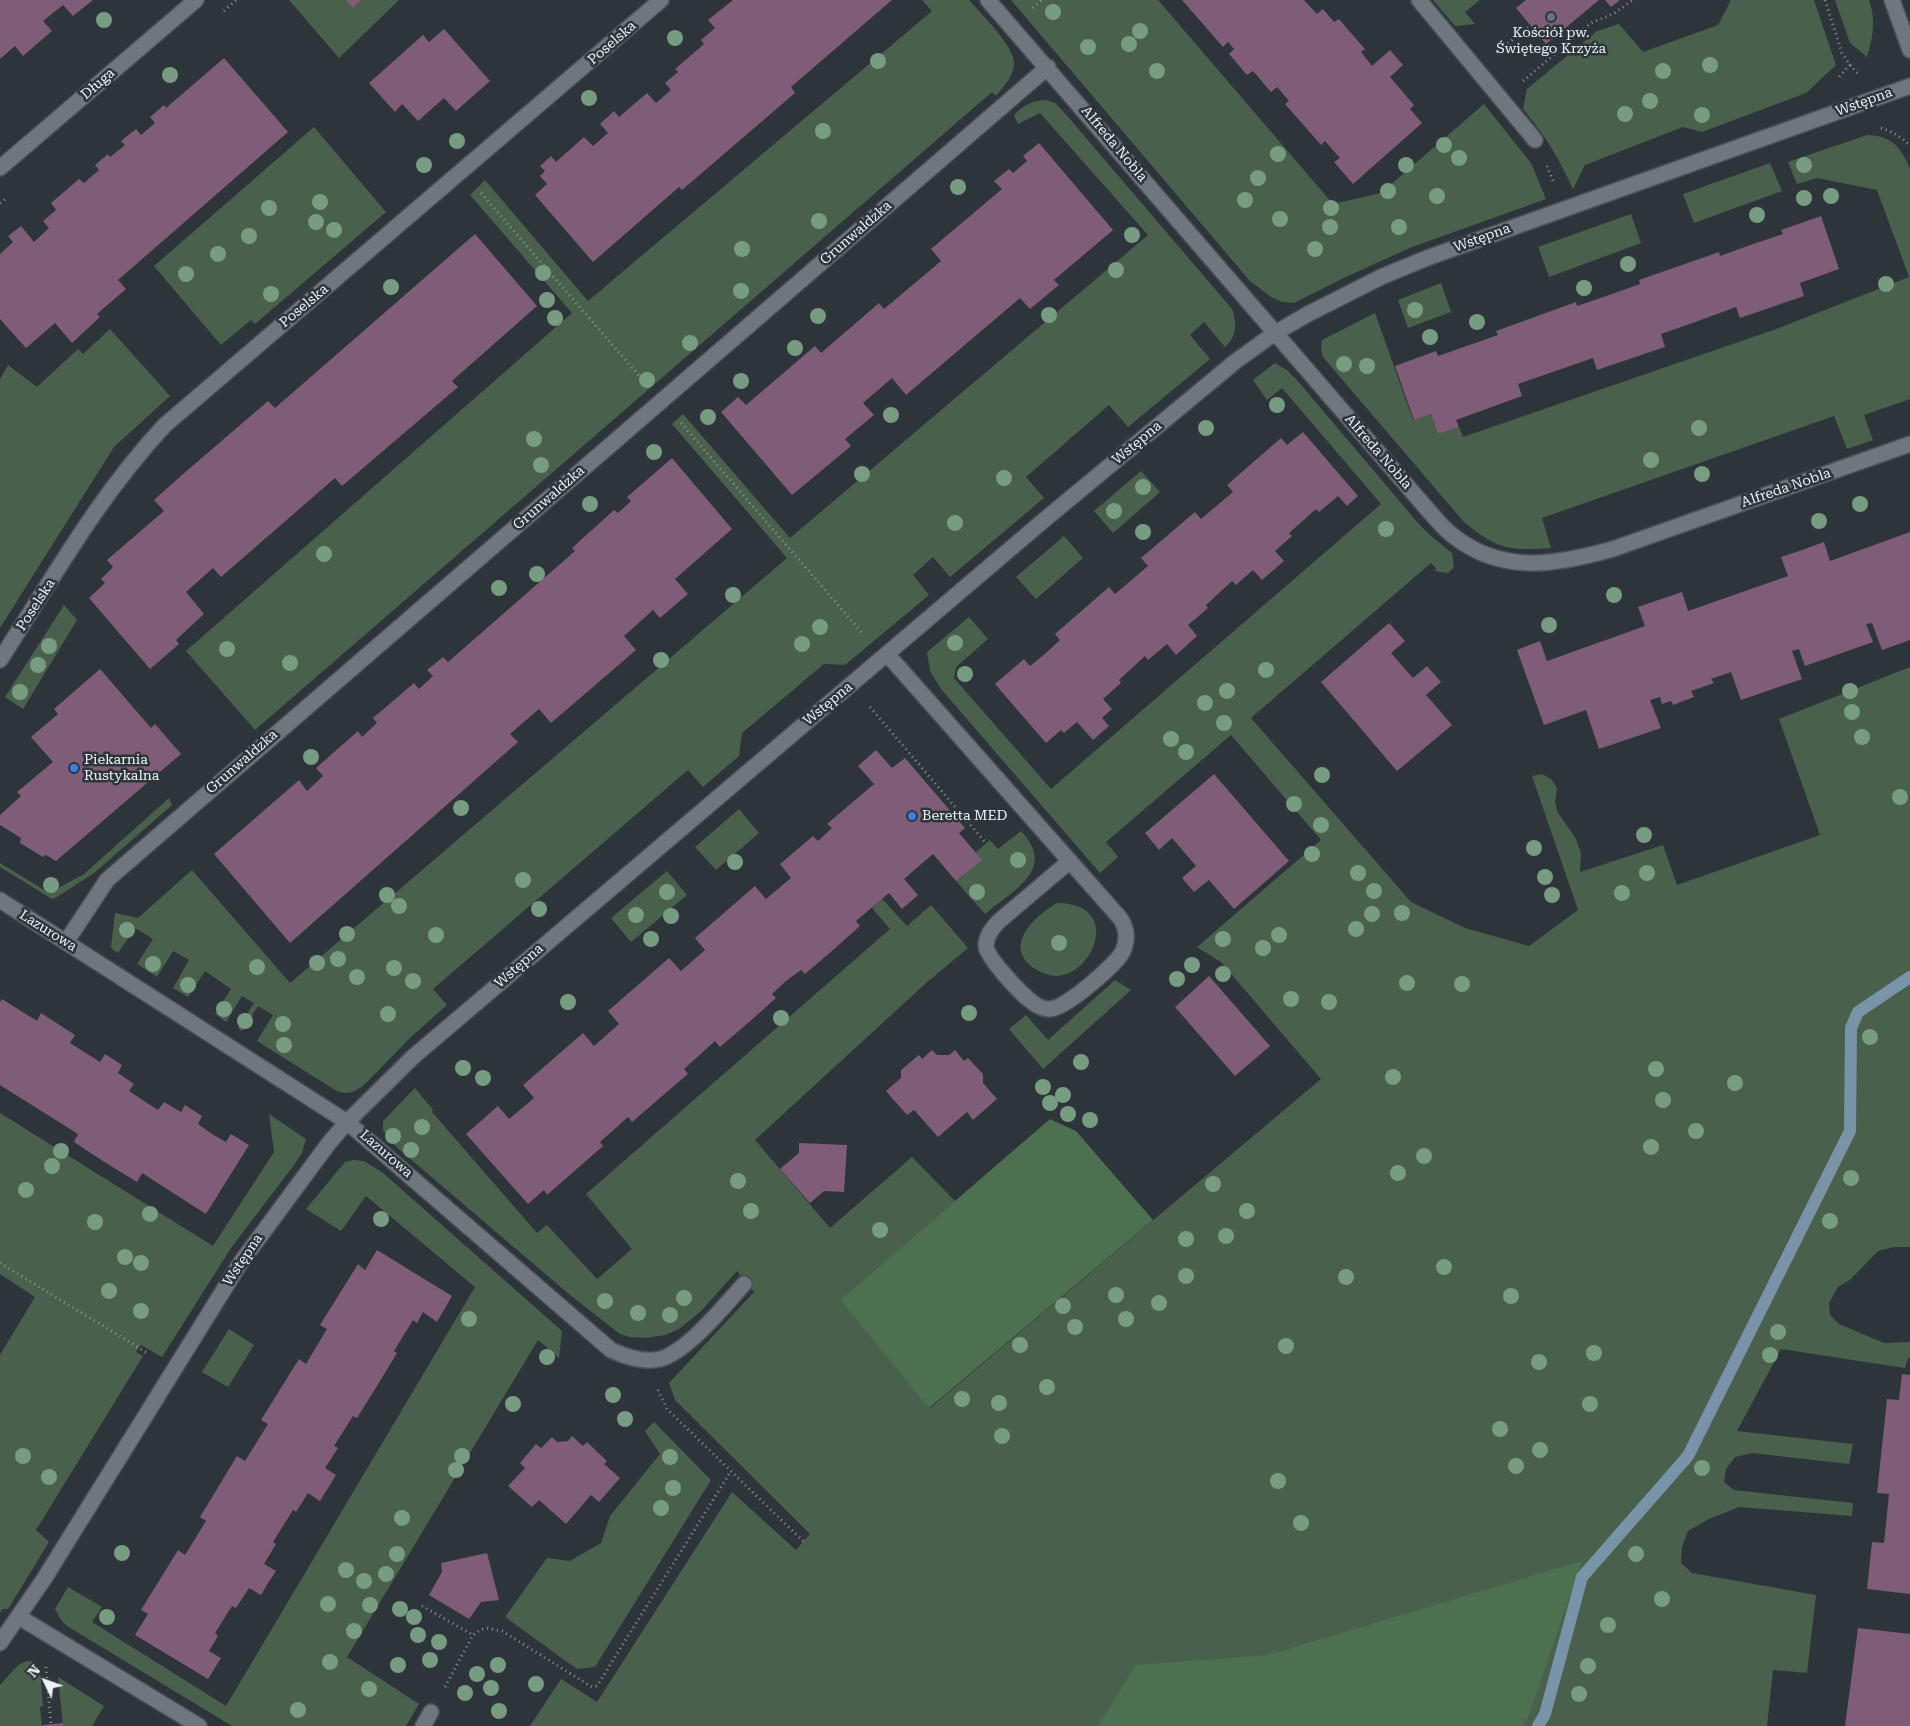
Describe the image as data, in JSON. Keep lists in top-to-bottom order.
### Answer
{
  "streets": {
    "street": [
      "Poselska",
      "Długa",
      "Wstępna",
      "Alfreda Nobla",
      "Grunwaldzka",
      "Lazurowa"
    ]
  },
  "crossings": [
    ["Wstępna", "Alfreda Nobla"],
    ["Wstępna", "Lazurowa"],
    ["Alfreda Nobla", "Grunwaldzka"],
    ["Grunwaldzka", "Lazurowa"]
  ],
  "places": ["Kościół pw. Świętego Krzyża", "Piekarnia Rustykalna", "Beretta MED"],
  "north": "top left"
}
